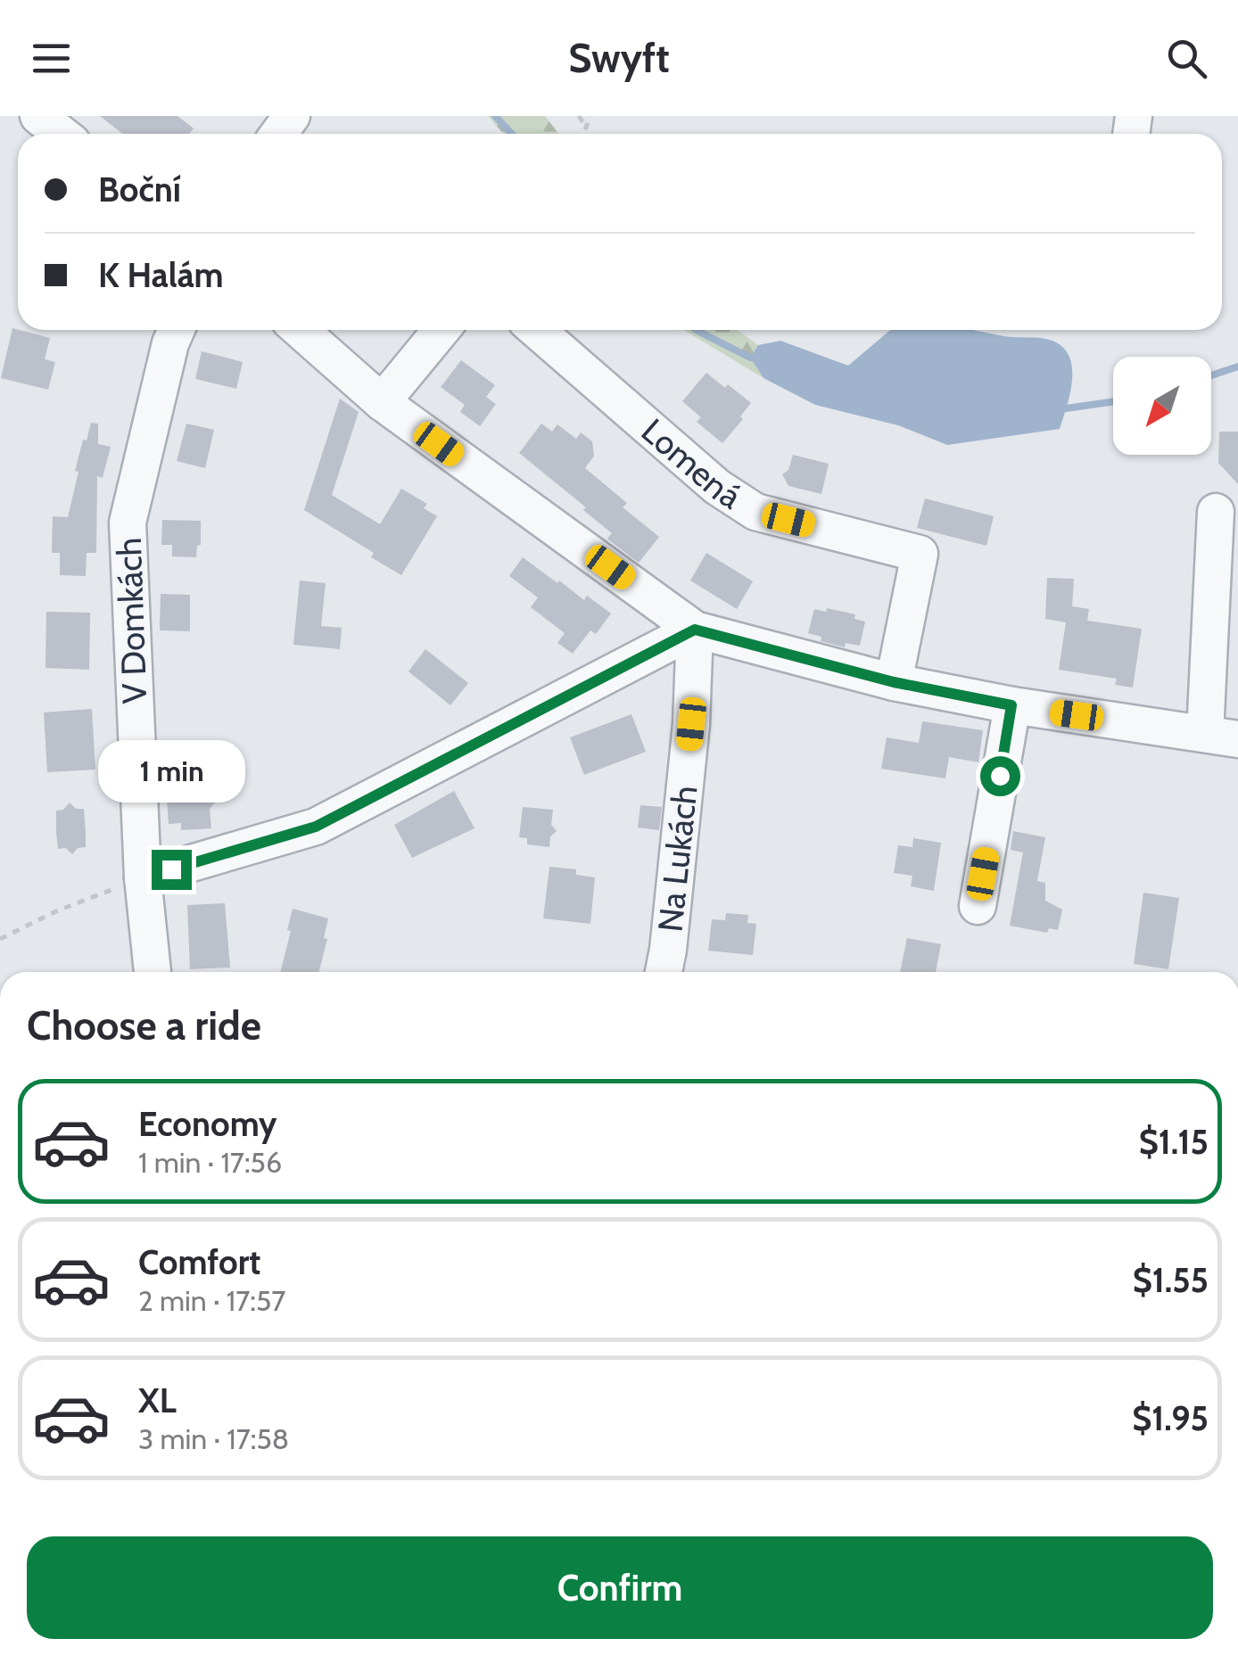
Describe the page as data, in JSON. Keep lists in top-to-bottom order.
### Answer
{
  "streets": {
    "street": ["Lomená", "V Domkách", "Na Lukách"]
  },
  "north": "bottom left",
  "page": {
    "header": "Swyft",
    "banner": ["Boční", "K Halám"],
    "bubble": "1 min",
    "heading": "Choose a ride",
    "list": [
      {
        "name": "Economy",
        "note": "1 min · 17:56",
        "value": "$1.15"
      },
      {
        "name": "Comfort",
        "note": "2 min · 17:57",
        "value": "$1.55"
      },
      {
        "name": "XL",
        "note": "3 min · 17:58",
        "value": "$1.95"
      }
    ],
    "buttons": "Confirm"
  }
}
